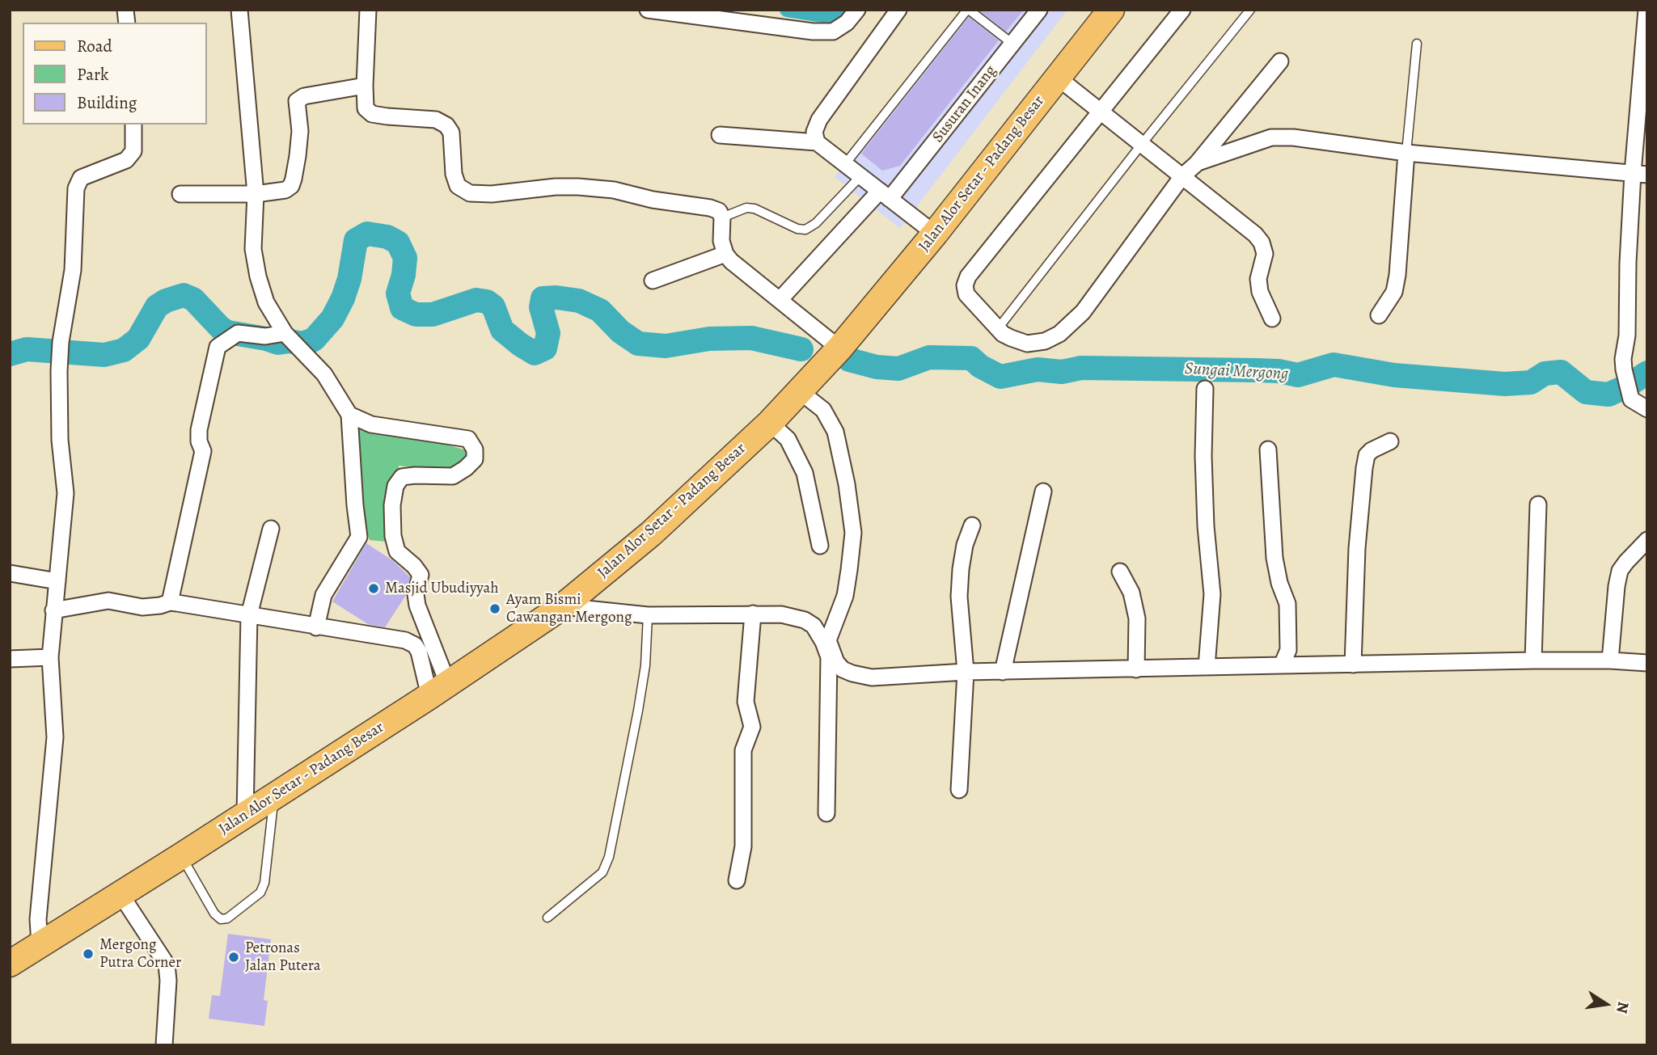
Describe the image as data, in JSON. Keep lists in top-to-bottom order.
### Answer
{
  "streets": {
    "main road": ["Jalan Alor Setar - Padang Besar"],
    "street": ["Susuran Inang"]
  },
  "water": ["Sungai Mergong"],
  "places": [
    "Masjid Ubudiyyah",
    "Ayam Bismi Cawangan Mergong",
    "Mergong Putra Corner",
    "Petronas Jalan Putera"
  ],
  "legend": ["Road", "Park", "Building"],
  "north": "right"
}
